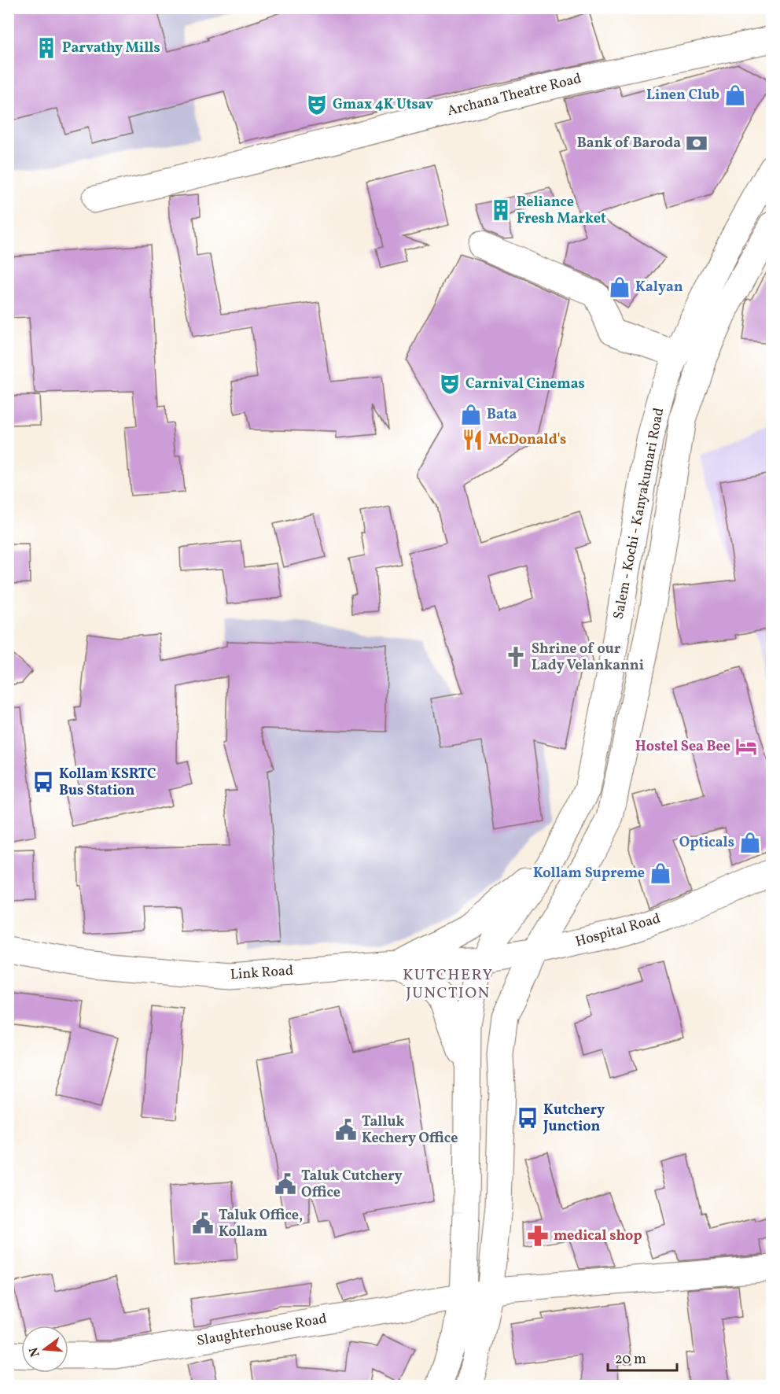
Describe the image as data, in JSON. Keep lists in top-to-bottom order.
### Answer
{
  "streets": {
    "main road": [
      "Archana Theatre Road",
      "Salem - Kochi - Kanyakumari Road",
      "Hospital Road",
      "Link Road",
      "Slaughterhouse Road"
    ]
  },
  "crossings": [
    ["Salem - Kochi - Kanyakumari Road", "Hospital Road"],
    ["Salem - Kochi - Kanyakumari Road", "Link Road"],
    ["Salem - Kochi - Kanyakumari Road", "Slaughterhouse Road"],
    ["Hospital Road", "Link Road"]
  ],
  "districts": ["KUTCHERY JUNCTION"],
  "places": {
    "building": ["Parvathy Mills", "Reliance Fresh Market"],
    "shop": [
      "Linen Club",
      "Kalyan",
      "Bata",
      "Opticals",
      "Kollam Supreme"
    ],
    "theatre": ["Gmax 4K Utsav", "Carnival Cinemas"],
    "bank": ["Bank of Baroda"],
    "restaurant": ["McDonald's"],
    "church": ["Shrine of our Lady Velankanni"],
    "hotel": ["Hostel Sea Bee"],
    "bus stop": ["Kollam KSRTC Bus Station", "Kutchery Junction"],
    "public building": ["Talluk Kechery Office", "Taluk Cutchery Office", "Taluk Office, Kollam"],
    "pharmacy": ["medical shop"]
  },
  "scale_bar": "20 m",
  "north": "left"
}
